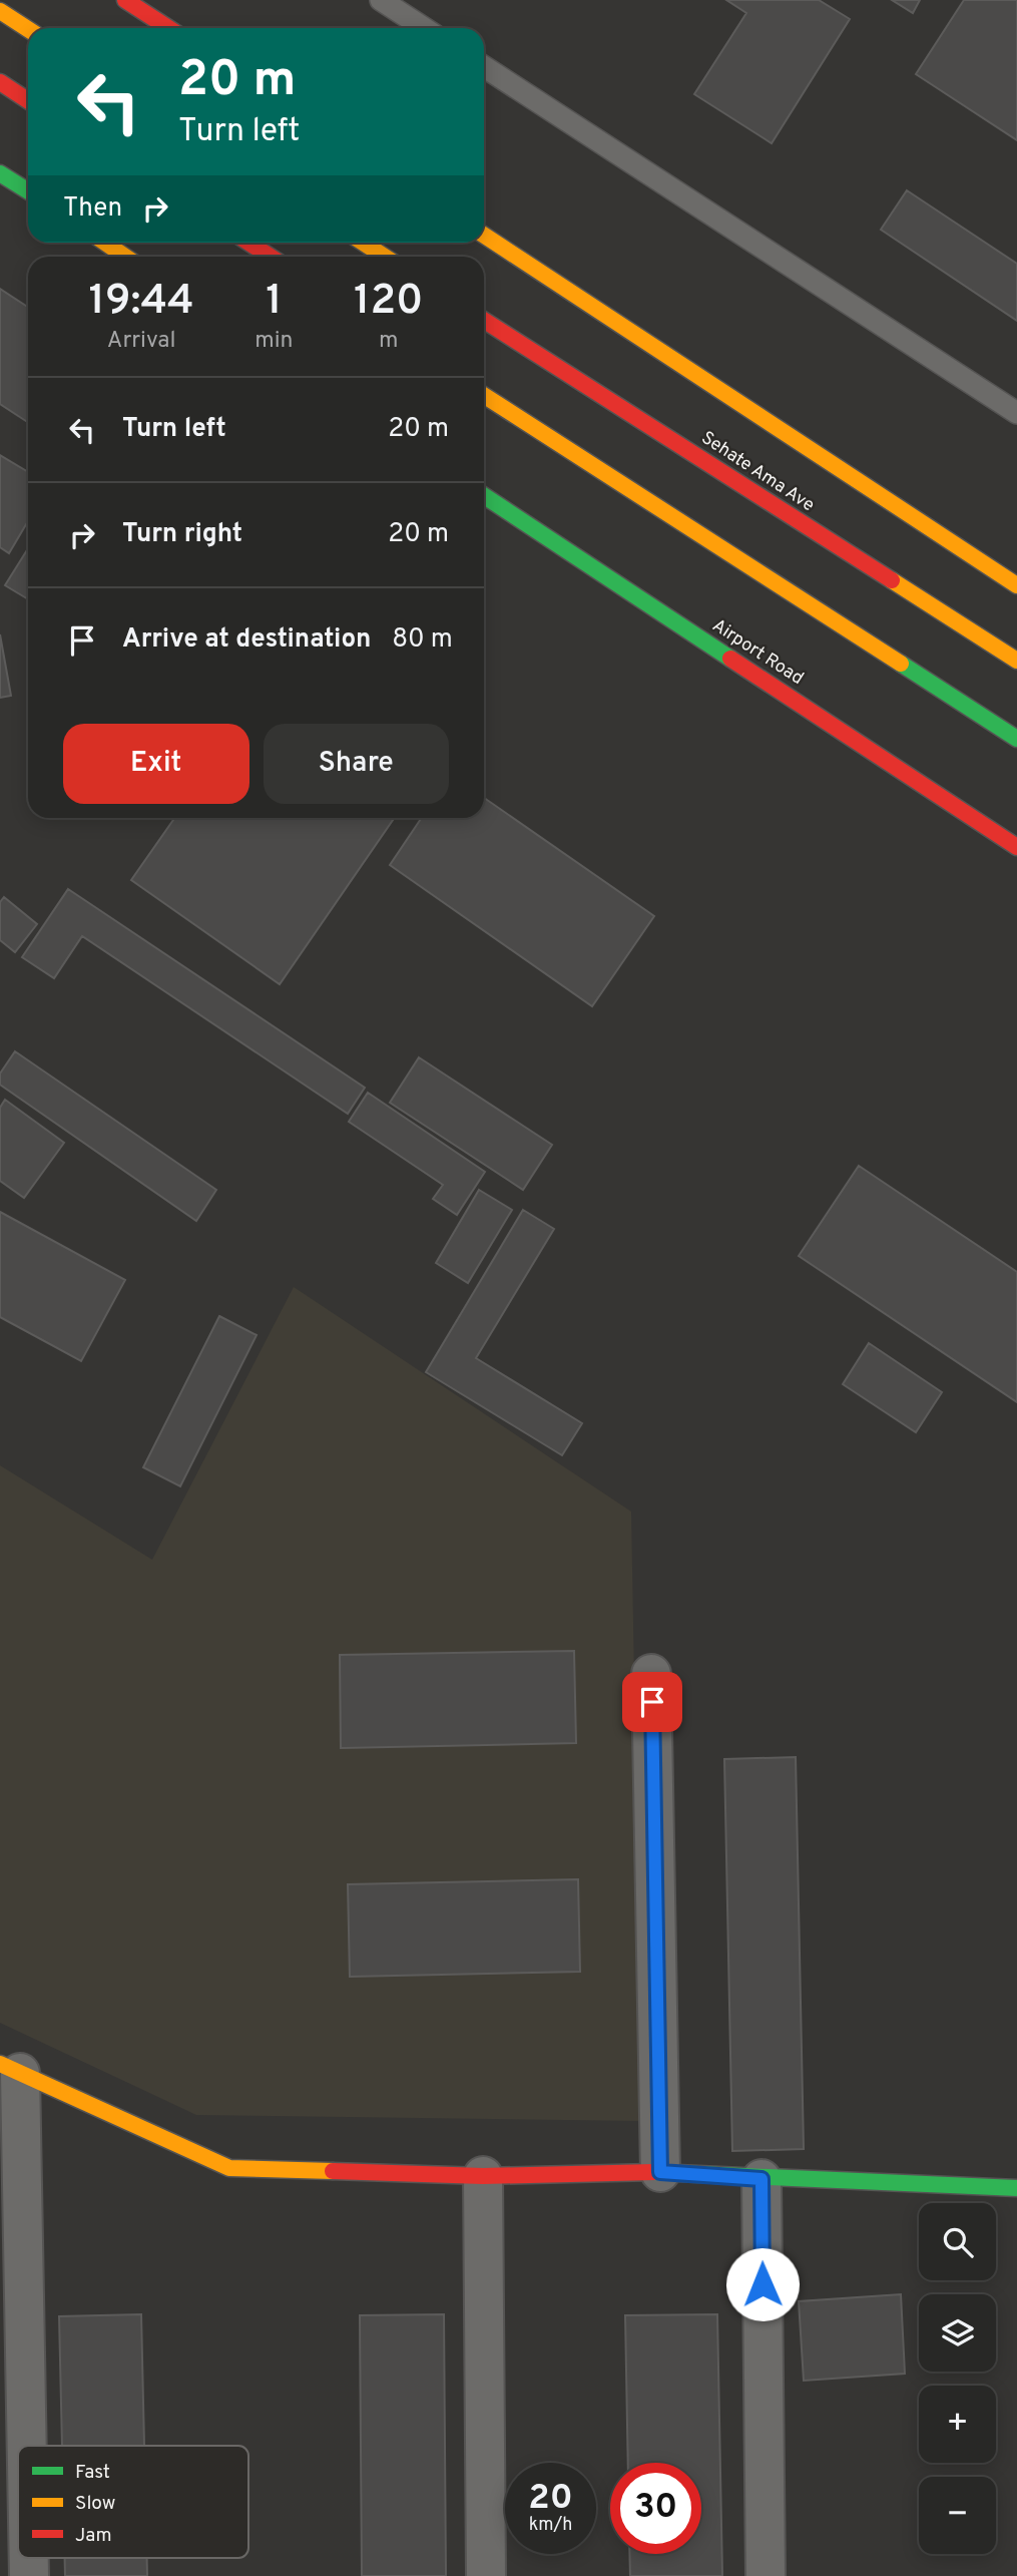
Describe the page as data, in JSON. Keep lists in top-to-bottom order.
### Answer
{
  "streets": {
    "main road": ["Sehate Ama Ave", "Airport Road"]
  },
  "legend": ["Fast", "Slow", "Jam"],
  "page": {
    "turn": ["20 m", "Turn left"],
    "then": "Then",
    "eta": [
      "19:44",
      "Arrival",
      "1",
      "min",
      "120",
      "m"
    ],
    "list": [
      {
        "name": "Turn left",
        "value": "20 m"
      },
      {
        "name": "Turn right",
        "value": "20 m"
      },
      {
        "name": "Arrive at destination",
        "value": "80 m"
      }
    ],
    "buttons": ["Exit", "Share"],
    "map_buttons": ["+", "−"],
    "speed": "20 km/h",
    "limit": "30"
  }
}
